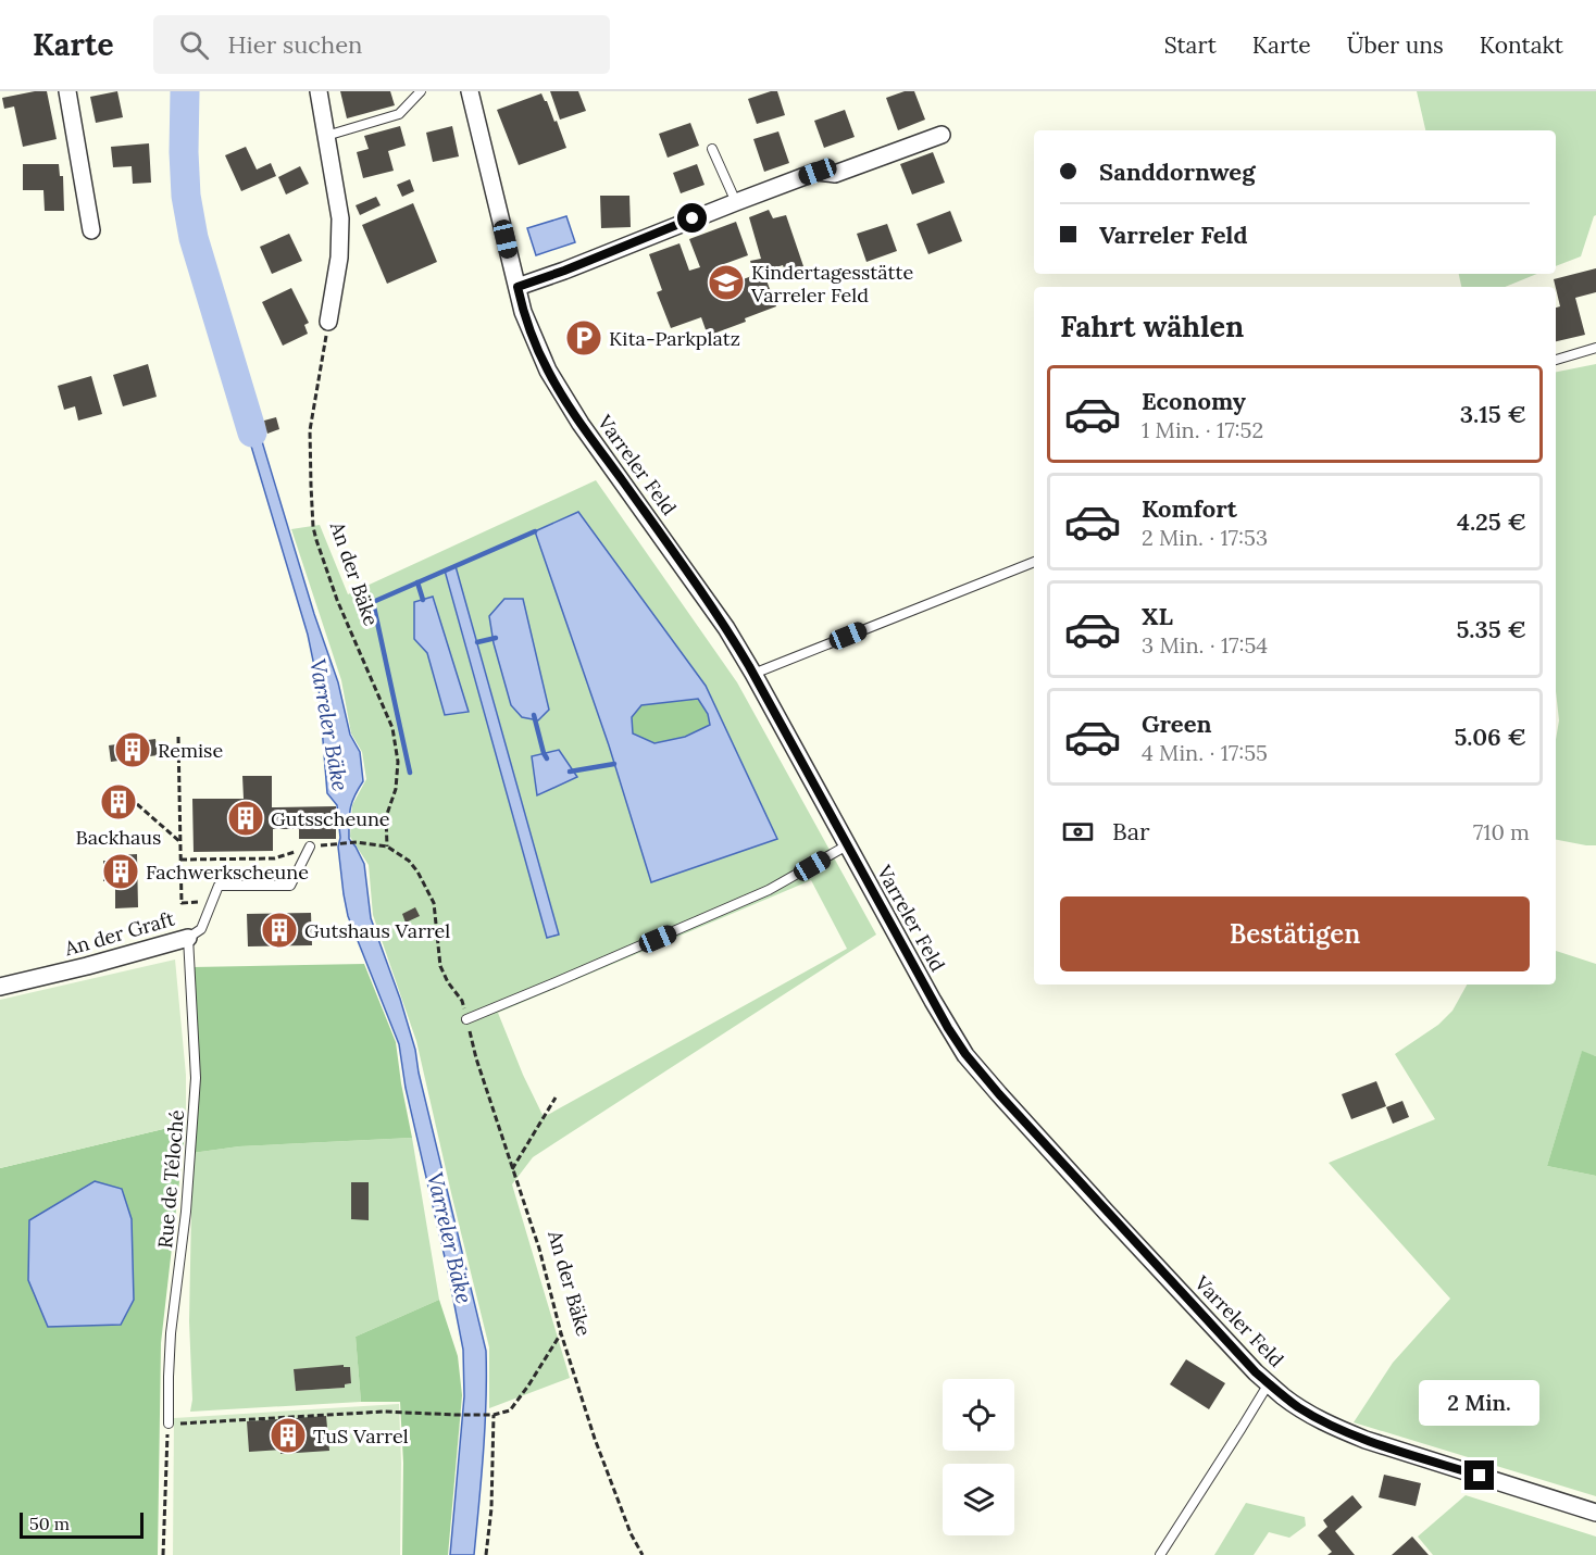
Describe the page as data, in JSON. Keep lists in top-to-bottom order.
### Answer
{
  "streets": {
    "street": ["Varreler Feld", "An der Graft"],
    "lane": ["Rue de Téloché"],
    "path": ["An der Bäke"]
  },
  "crossings": [
    ["An der Graft", "Rue de Téloché"]
  ],
  "water": ["Varreler Bäke"],
  "places": {
    "school or university": ["Kindertagesstätte Varreler Feld"],
    "parking": ["Kita-Parkplatz"],
    "building": [
      "Remise",
      "Backhaus",
      "Gutsscheune",
      "Fachwerkscheune",
      "Gutshaus Varrel",
      "TuS Varrel"
    ]
  },
  "scale_bar": "50 m",
  "page": {
    "header": "Karte",
    "search": "Hier suchen",
    "nav": [
      "Start",
      "Karte",
      "Über uns",
      "Kontakt"
    ],
    "banner": ["Sanddornweg", "Varreler Feld"],
    "heading": "Fahrt wählen",
    "list": [
      {
        "name": "Economy",
        "note": "1 Min. · 17:52",
        "value": "3.15 €"
      },
      {
        "name": "Komfort",
        "note": "2 Min. · 17:53",
        "value": "4.25 €"
      },
      {
        "name": "XL",
        "note": "3 Min. · 17:54",
        "value": "5.35 €"
      },
      {
        "name": "Green",
        "note": "4 Min. · 17:55",
        "value": "5.06 €"
      }
    ],
    "pay": ["Bar", "710 m"],
    "buttons": "Bestätigen",
    "bubble": "2 Min.",
    "scale": "50 m"
  }
}
